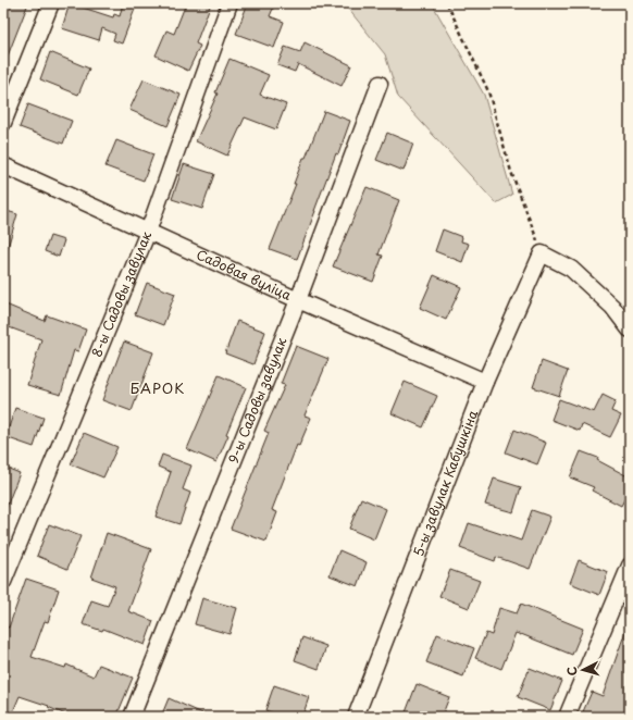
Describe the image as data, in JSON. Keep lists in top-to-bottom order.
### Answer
{
  "streets": {
    "street": [
      "Садовая вуліца",
      "8-ы Садовы завулак",
      "9-ы Садовы завулак",
      "5-ы завулак Кабушкіна"
    ]
  },
  "crossings": [
    ["Садовая вуліца", "8-ы Садовы завулак"],
    ["Садовая вуліца", "9-ы Садовы завулак"],
    ["Садовая вуліца", "5-ы завулак Кабушкіна"]
  ],
  "districts": ["БАРОК"],
  "north": "left"
}
